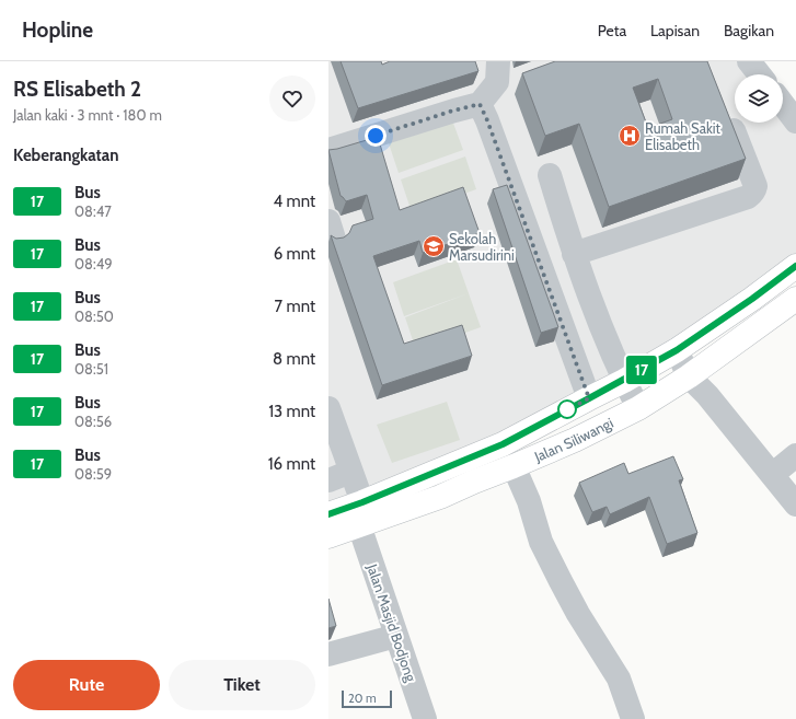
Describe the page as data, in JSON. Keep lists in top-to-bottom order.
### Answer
{
  "streets": {
    "main road": ["Jalan Siliwangi"],
    "street": ["Jalan Masjid Bodjong"]
  },
  "crossings": [
    ["Jalan Siliwangi", "Jalan Masjid Bodjong"]
  ],
  "places": {
    "hospital": ["Rumah Sakit Elisabeth"],
    "school or university": ["Sekolah Marsudirini"]
  },
  "lines": ["bus line 17"],
  "scale_bar": "20 m",
  "page": {
    "header": "Hopline",
    "nav": ["Peta", "Lapisan", "Bagikan"],
    "heading": [
      ["RS Elisabeth 2", "Jalan kaki · 3 mnt · 180 m"],
      "Keberangkatan"
    ],
    "on_map": "17",
    "list": [
      {
        "mark": "17",
        "name": "Bus",
        "note": "08:47",
        "value": "4 mnt"
      },
      {
        "mark": "17",
        "name": "Bus",
        "note": "08:49",
        "value": "6 mnt"
      },
      {
        "mark": "17",
        "name": "Bus",
        "note": "08:50",
        "value": "7 mnt"
      },
      {
        "mark": "17",
        "name": "Bus",
        "note": "08:51",
        "value": "8 mnt"
      },
      {
        "mark": "17",
        "name": "Bus",
        "note": "08:56",
        "value": "13 mnt"
      },
      {
        "mark": "17",
        "name": "Bus",
        "note": "08:59",
        "value": "16 mnt"
      }
    ],
    "buttons": ["Rute", "Tiket"],
    "scale": "20 m"
  }
}
